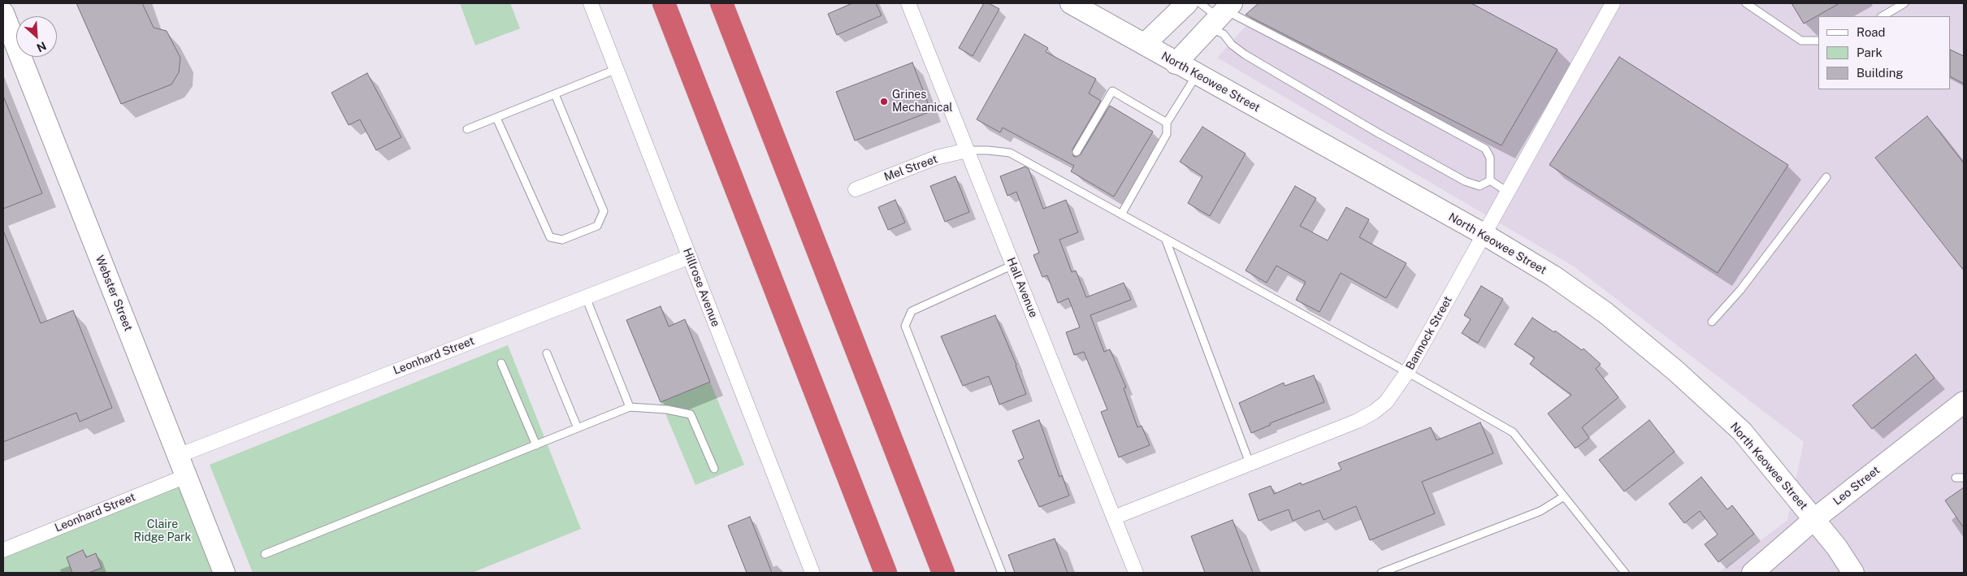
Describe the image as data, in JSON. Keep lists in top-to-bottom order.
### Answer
{
  "streets": {
    "street": [
      "North Keowee Street",
      "Mel Street",
      "Hillrose Avenue",
      "Hall Avenue",
      "Webster Street",
      "Bannock Street",
      "Leonhard Street",
      "Leo Street"
    ]
  },
  "crossings": [
    ["North Keowee Street", "Bannock Street"],
    ["North Keowee Street", "Leo Street"],
    ["Mel Street", "Hall Avenue"],
    ["Hillrose Avenue", "Leonhard Street"],
    ["Hall Avenue", "Bannock Street"],
    ["Webster Street", "Leonhard Street"]
  ],
  "parks": ["Claire Ridge Park"],
  "places": ["Grines Mechanical"],
  "legend": ["Road", "Park", "Building"],
  "north": "bottom right"
}
